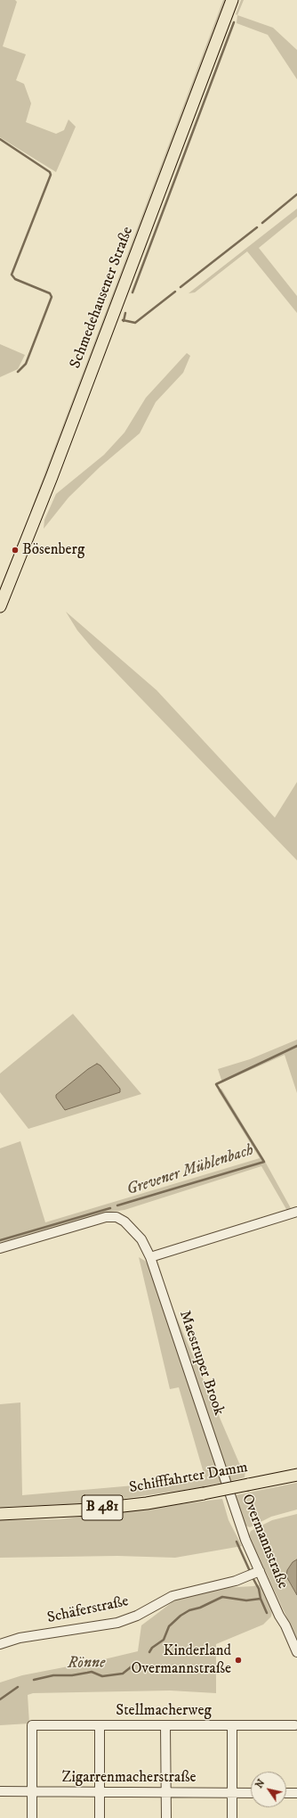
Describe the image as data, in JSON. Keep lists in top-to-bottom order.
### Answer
{
  "streets": {
    "main road": ["Schmedehausener Straße", "Schifffahrter Damm", "B 481"],
    "street": [
      "Maestruper Brook",
      "Overmannstraße",
      "Schäferstraße",
      "Stellmacherweg",
      "Zigarrenmacherstraße"
    ]
  },
  "crossings": [
    ["Maestruper Brook", "Overmannstraße"],
    ["Overmannstraße", "Schäferstraße"],
    ["Stellmacherweg", "Zigarrenmacherstraße"]
  ],
  "water": ["Grevener Mühlenbach", "Rönne"],
  "places": ["Bösenberg", "Kinderland Overmannstraße"],
  "north": "top left"
}
